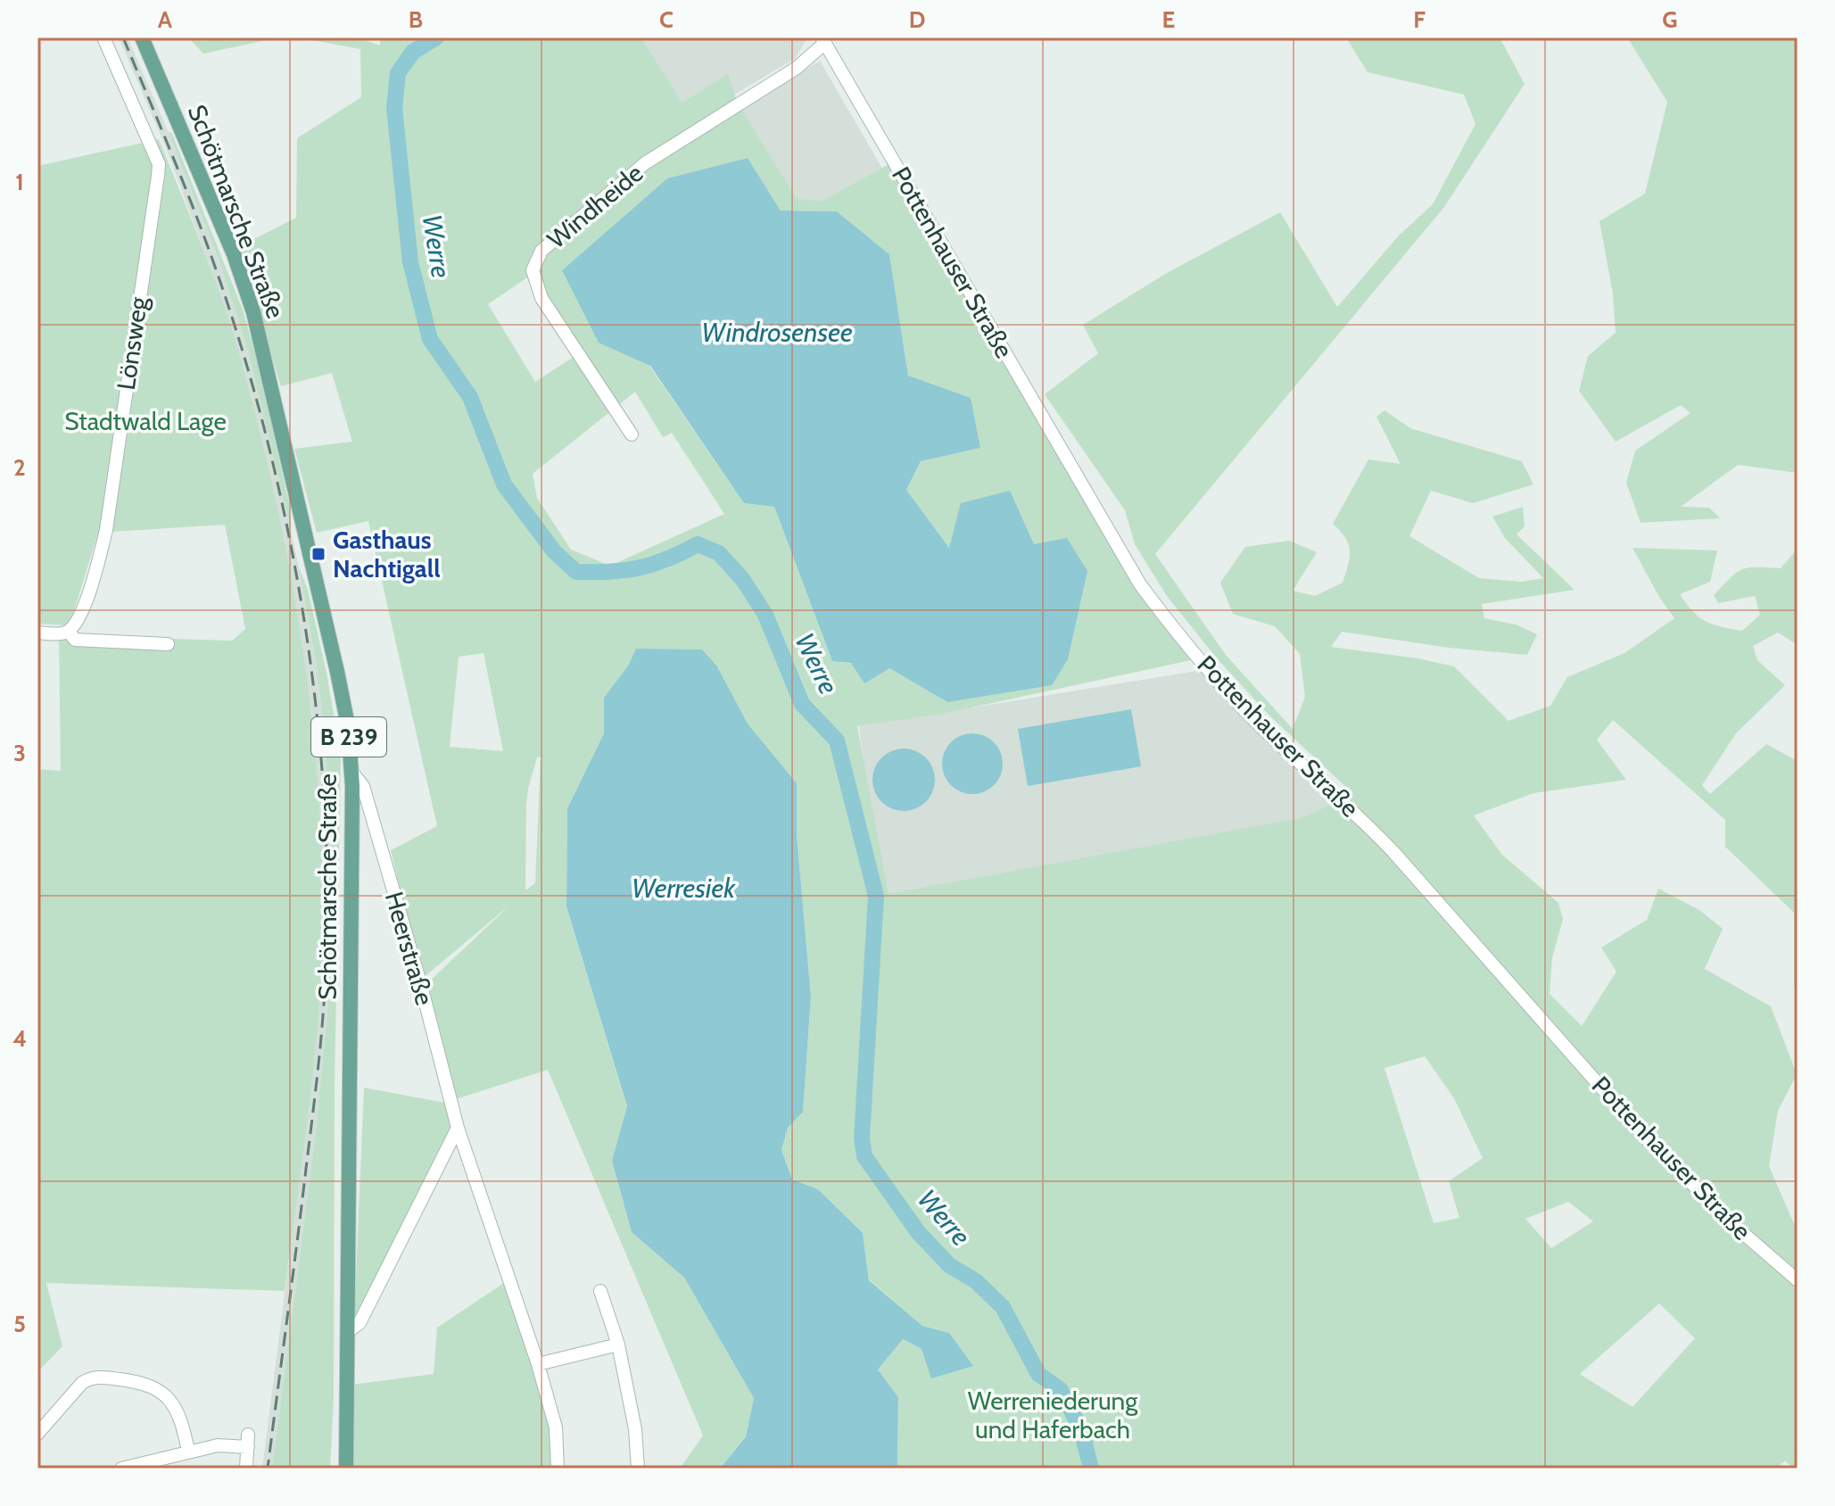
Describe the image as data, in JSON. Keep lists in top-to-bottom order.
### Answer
{
  "streets": {
    "main road": ["Schötmarsche Straße", "B 239"],
    "street": [
      "Windheide",
      "Pottenhauser Straße",
      "Lönsweg",
      "Heerstraße"
    ]
  },
  "crossings": [
    ["Windheide", "Pottenhauser Straße"],
    ["Schötmarsche Straße", "Heerstraße"]
  ],
  "water": ["Werre", "Windrosensee", "Werresiek"],
  "parks": ["Stadtwald Lage", "Werreniederung und Haferbach"],
  "places": {
    "transit": ["Gasthaus Nachtigall"]
  },
  "grid": {
    "columns": [
      "A",
      "B",
      "C",
      "D",
      "E",
      "F",
      "G"
    ],
    "rows": [
      "1",
      "2",
      "3",
      "4",
      "5"
    ]
  }
}
